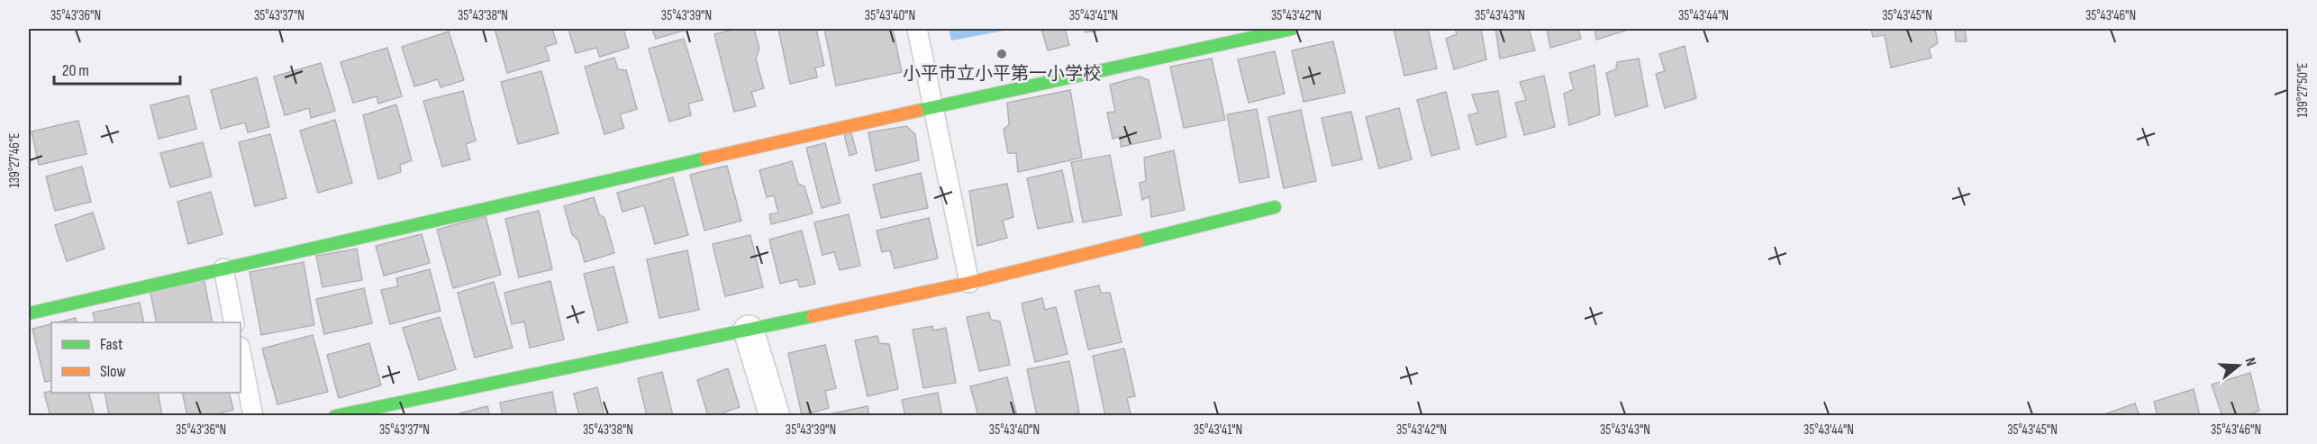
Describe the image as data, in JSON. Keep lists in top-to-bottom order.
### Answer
{
  "places": ["小平市立小平第一小学校"],
  "legend": ["Fast", "Slow"],
  "scale_bar": "20 m",
  "north": "right",
  "coordinates": [
    "35°43'36\"N",
    "35°43'37\"N",
    "35°43'38\"N",
    "35°43'39\"N",
    "35°43'40\"N",
    "35°43'41\"N",
    "35°43'42\"N",
    "35°43'43\"N",
    "35°43'44\"N",
    "35°43'45\"N",
    "35°43'46\"N",
    "139°27'50\"E",
    "139°27'46\"E"
  ]
}
